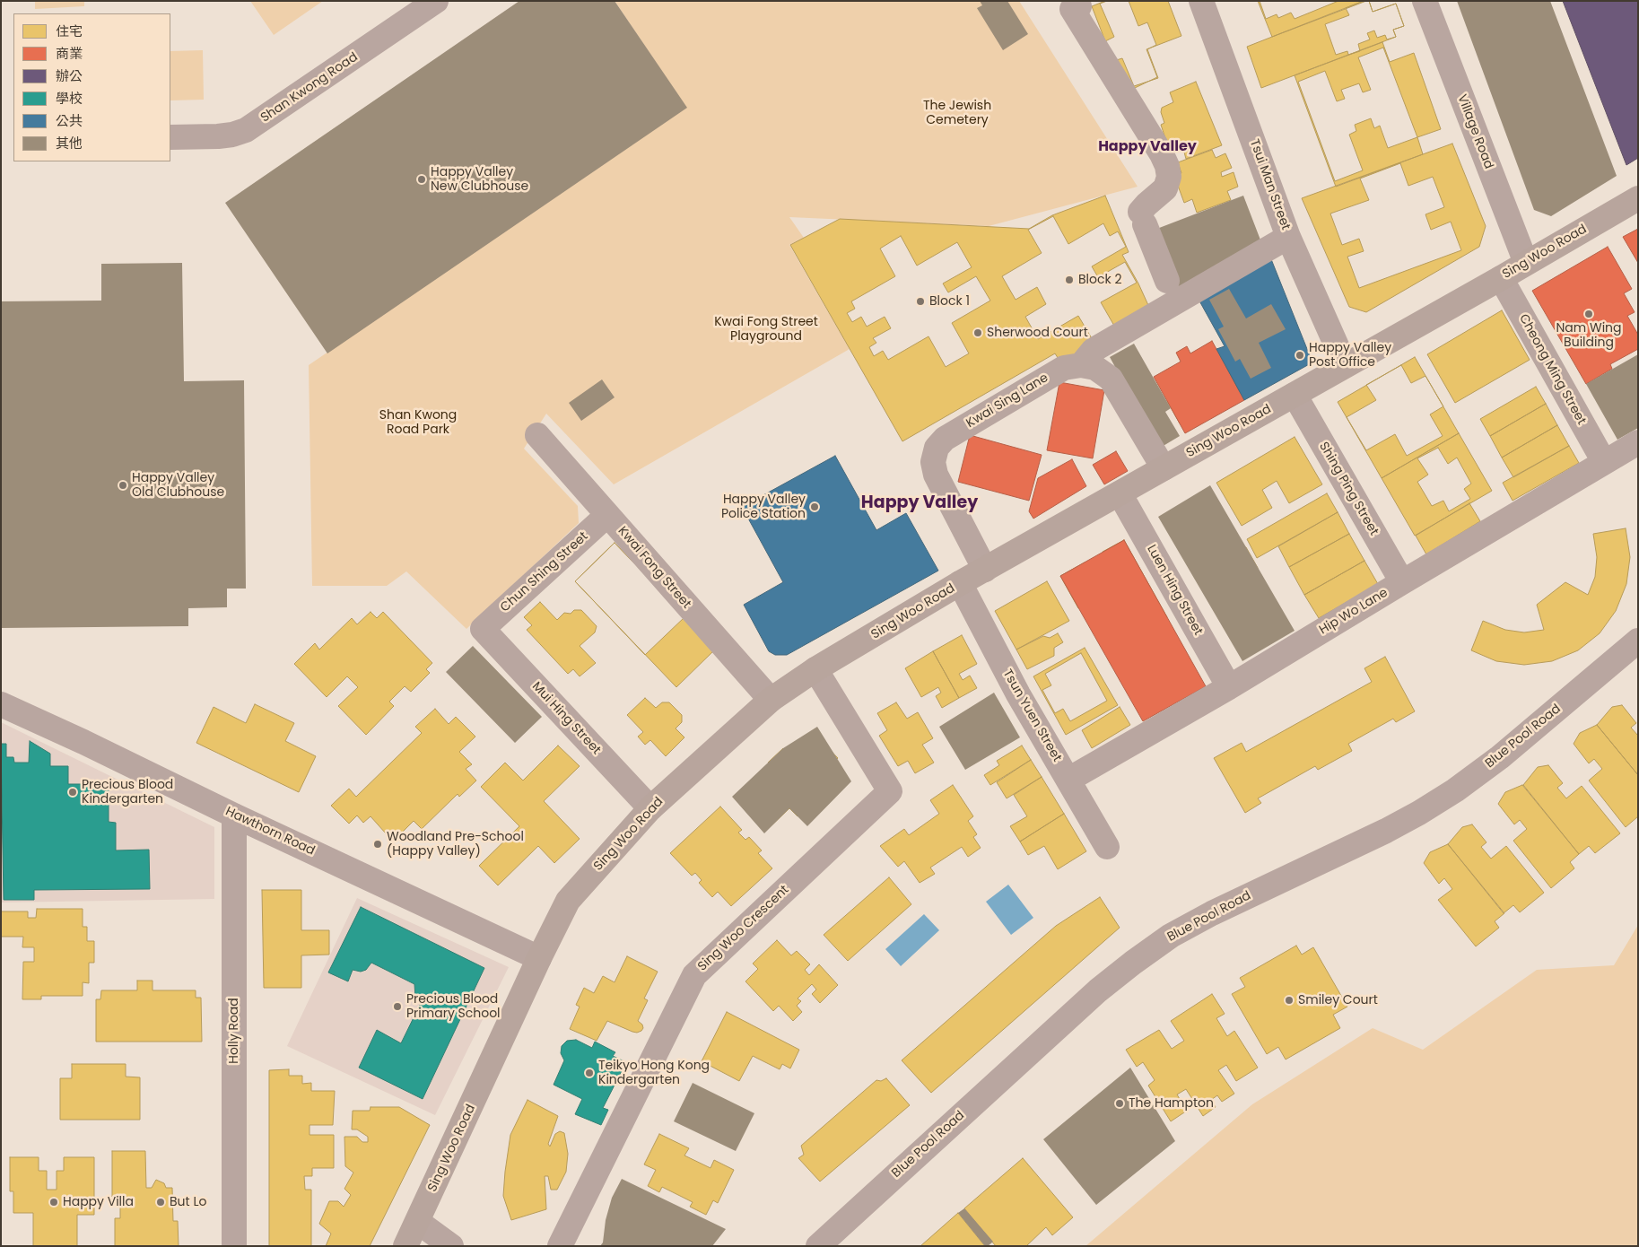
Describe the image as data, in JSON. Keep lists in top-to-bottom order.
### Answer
{
  "streets": {
    "street": [
      "Shan Kwong Road",
      "Village Road",
      "Tsui Man Street",
      "Sing Woo Road",
      "Cheong Ming Street",
      "Kwai Sing Lane",
      "Shing Ping Street",
      "Kwai Fong Street",
      "Chun Shing Street",
      "Luen Hing Street",
      "Hip Wo Lane",
      "Tsun Yuen Street",
      "Mui Hing Street",
      "Blue Pool Road",
      "Hawthorn Road",
      "Sing Woo Crescent",
      "Holly Road"
    ]
  },
  "crossings": [
    ["Village Road", "Sing Woo Road"],
    ["Tsui Man Street", "Sing Woo Road"],
    ["Sing Woo Road", "Cheong Ming Street"],
    ["Sing Woo Road", "Kwai Sing Lane"],
    ["Sing Woo Road", "Shing Ping Street"],
    ["Sing Woo Road", "Kwai Fong Street"],
    ["Sing Woo Road", "Luen Hing Street"],
    ["Sing Woo Road", "Tsun Yuen Street"],
    ["Sing Woo Road", "Mui Hing Street"],
    ["Sing Woo Road", "Hawthorn Road"],
    ["Sing Woo Road", "Sing Woo Crescent"],
    ["Cheong Ming Street", "Hip Wo Lane"],
    ["Shing Ping Street", "Hip Wo Lane"],
    ["Kwai Fong Street", "Chun Shing Street"],
    ["Chun Shing Street", "Mui Hing Street"],
    ["Luen Hing Street", "Hip Wo Lane"],
    ["Hip Wo Lane", "Tsun Yuen Street"],
    ["Hawthorn Road", "Holly Road"]
  ],
  "districts": ["Happy Valley", "Happy Valley"],
  "parks": ["The Jewish Cemetery", "Kwai Fong Street Playground", "Shan Kwong Road Park"],
  "places": [
    "Happy Valley New Clubhouse",
    "Block 2",
    "Block 1",
    "Nam Wing Building",
    "Sherwood Court",
    "Happy Valley Post Office",
    "Happy Valley Old Clubhouse",
    "Happy Valley Police Station",
    "Precious Blood Kindergarten",
    "Woodland Pre-School (Happy Valley)",
    "Smiley Court",
    "Precious Blood Primary School",
    "Teikyo Hong Kong Kindergarten",
    "The Hampton",
    "Happy Villa",
    "But Lo"
  ],
  "legend": [
    "住宅",
    "商業",
    "辦公",
    "學校",
    "公共",
    "其他"
  ]
}
